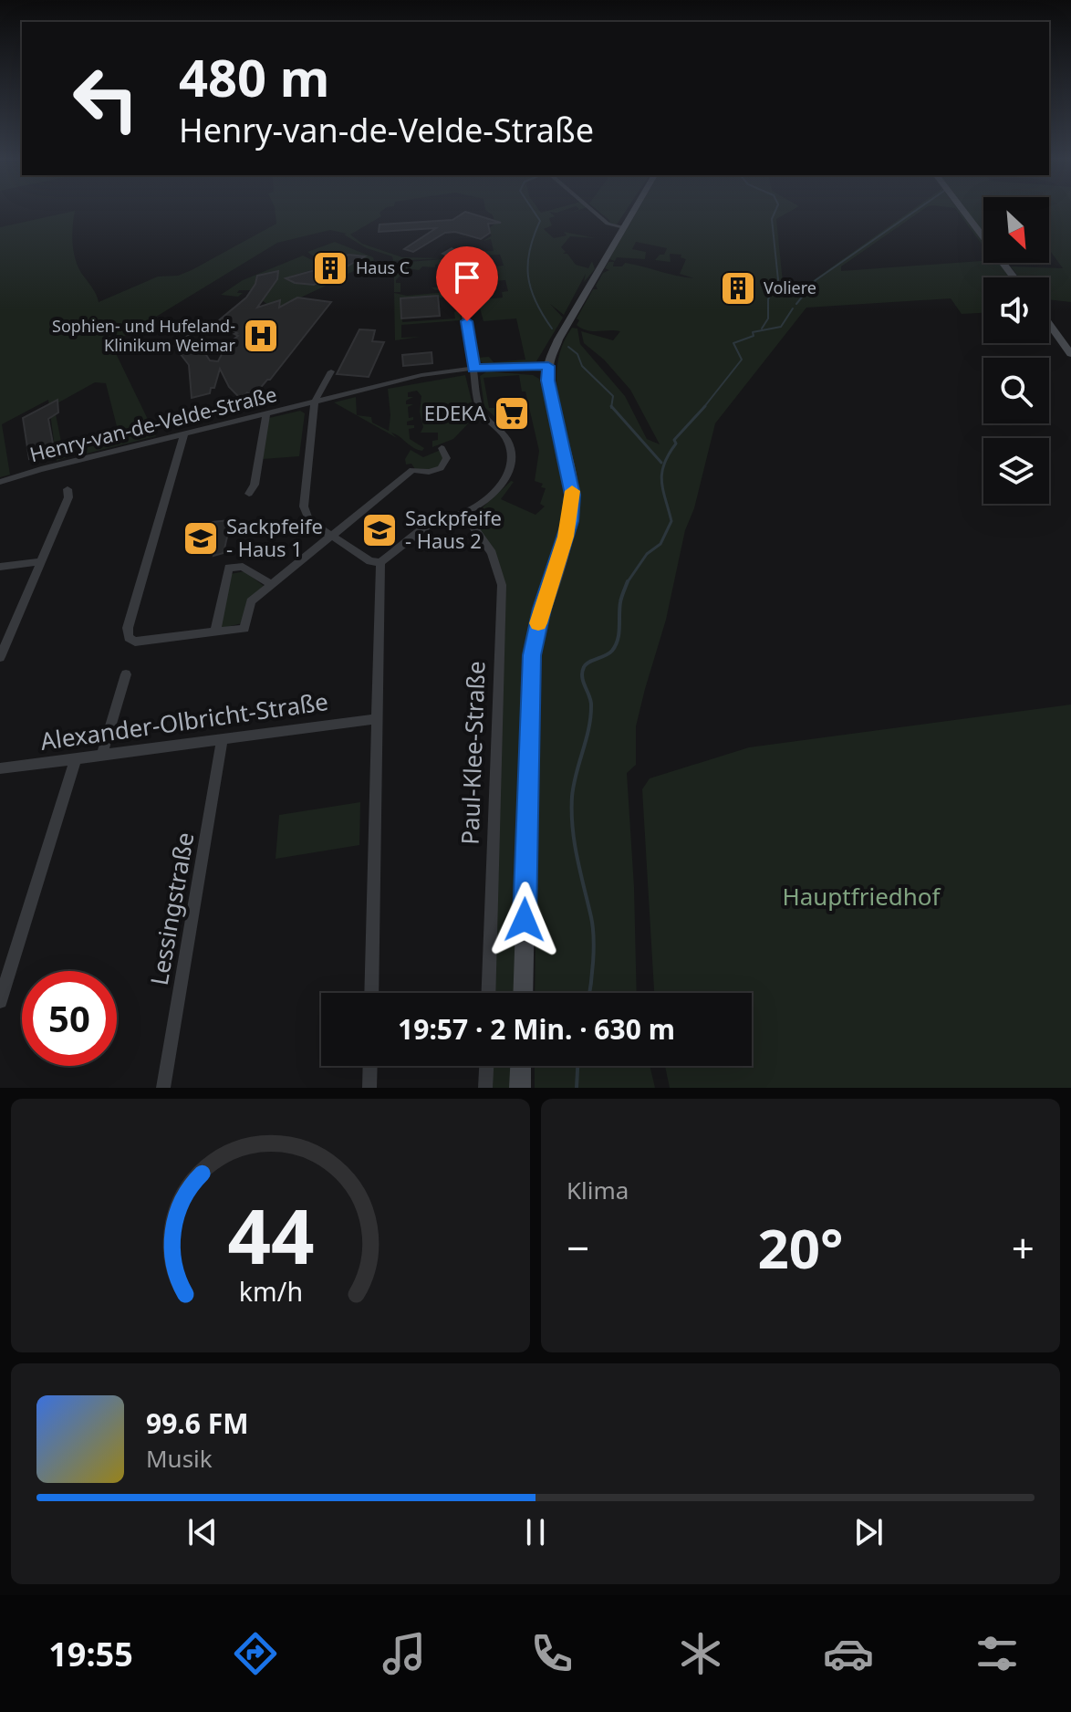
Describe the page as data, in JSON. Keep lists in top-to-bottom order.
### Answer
{
  "streets": {
    "street": [
      "Henry-van-de-Velde-Straße",
      "Alexander-Olbricht-Straße",
      "Paul-Klee-Straße",
      "Lessingstraße"
    ]
  },
  "crossings": [
    ["Alexander-Olbricht-Straße", "Lessingstraße"]
  ],
  "parks": ["Hauptfriedhof"],
  "places": {
    "building": ["Haus C", "Voliere"],
    "hospital": ["Sophien- und Hufeland- Klinikum Weimar"],
    "supermarket": ["EDEKA"],
    "school or university": ["Sackpfeife - Haus 2", "Sackpfeife - Haus 1"]
  },
  "north": "bottom right",
  "page": {
    "turn": ["480 m", "Henry-van-de-Velde-Straße"],
    "limit": "50",
    "trip": "19:57 · 2 Min. · 630 m",
    "tile": "Klima",
    "heat": ["−", "20°", "+"],
    "song": ["99.6 FM", "Musik"],
    "tabs": "19:55",
    "gauge": ["44", "km/h"]
  }
}
